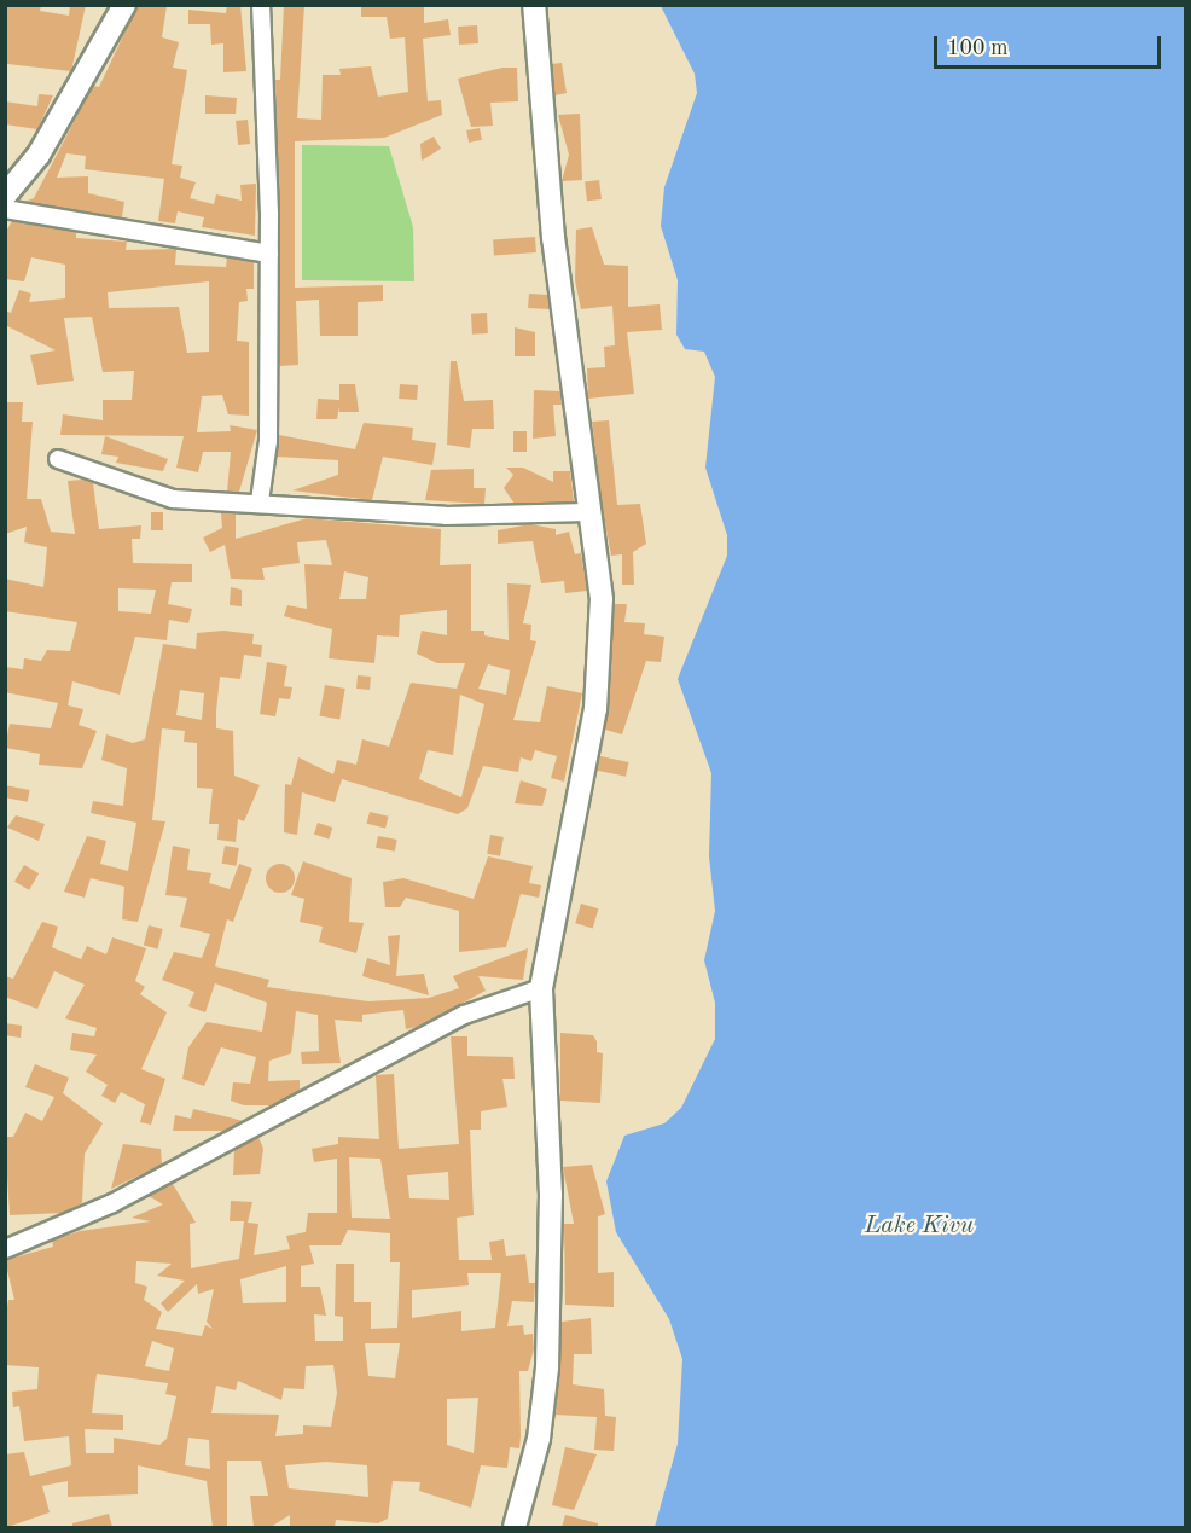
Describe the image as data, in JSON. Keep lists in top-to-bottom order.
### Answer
{
  "water": ["Lake Kivu"],
  "scale_bar": "100 m"
}
